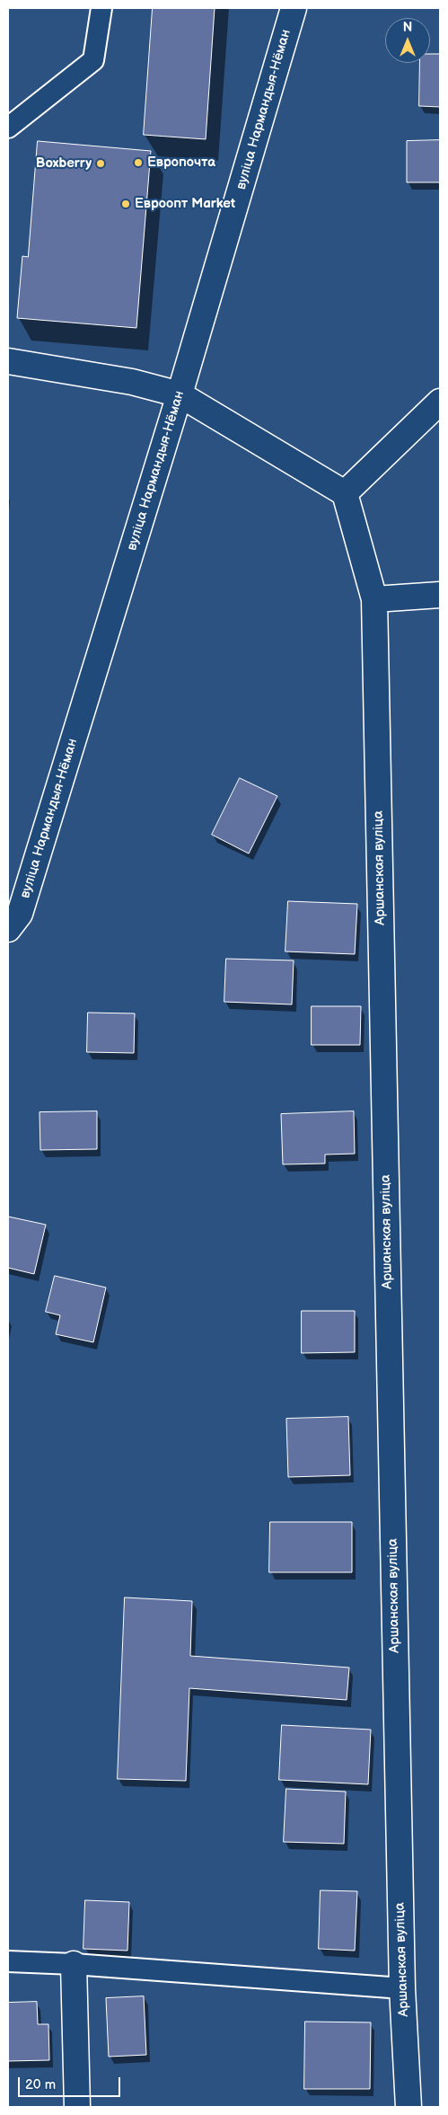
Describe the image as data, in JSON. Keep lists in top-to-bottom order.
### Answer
{
  "streets": {
    "street": ["вуліца Нармандыя-Нёман", "Аршанская вуліца"]
  },
  "places": ["Европочта", "Boxberry", "Евроопт Market"],
  "scale_bar": "20 m",
  "north": "top"
}
